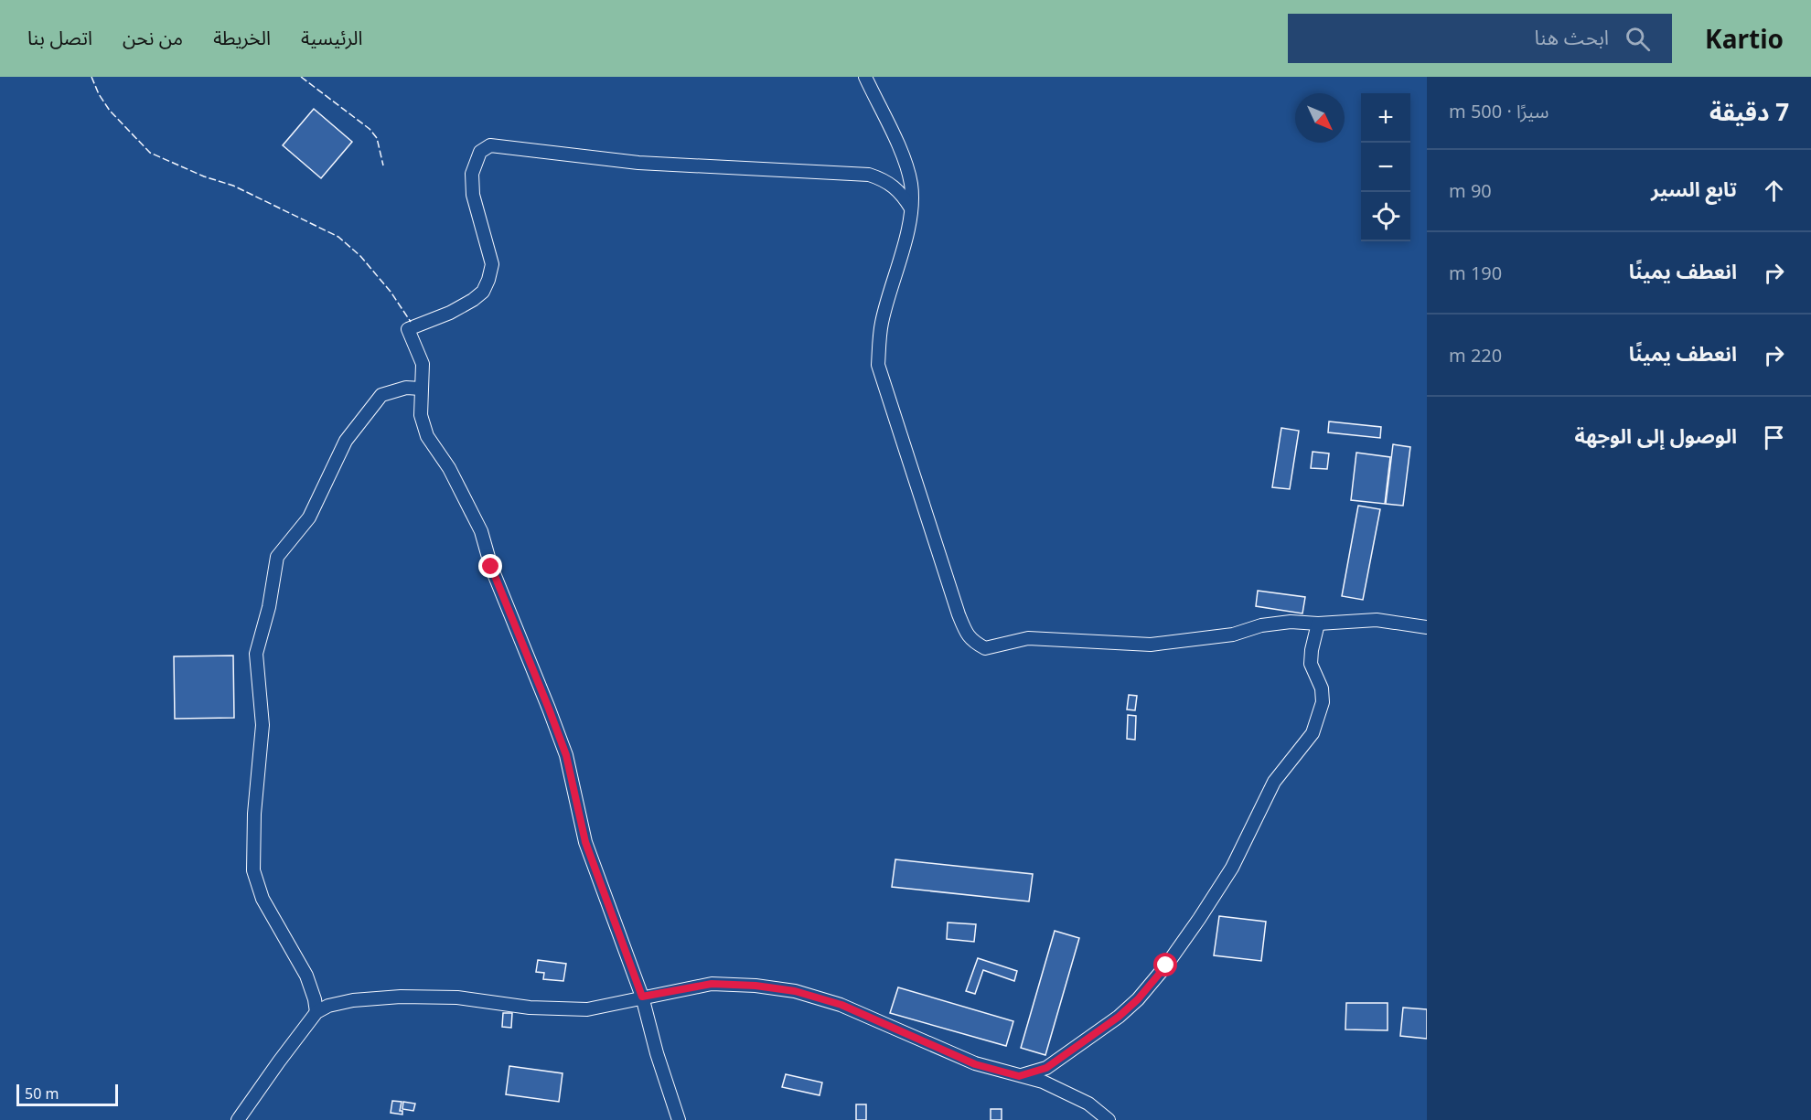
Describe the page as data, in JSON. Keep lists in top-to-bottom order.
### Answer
{
  "scale_bar": "50 m",
  "north": "bottom right",
  "page": {
    "header": "Kartio",
    "search": "ابحث هنا",
    "nav": [
      "الرئيسية",
      "الخريطة",
      "من نحن",
      "اتصل بنا"
    ],
    "heading": ["7 دقيقة", "سيرًا · 500 m"],
    "map_buttons": ["+", "−"],
    "list": [
      ["تابع السير", "90 m"],
      ["انعطف يمينًا", "190 m"],
      ["انعطف يمينًا", "220 m"],
      "الوصول إلى الوجهة"
    ],
    "scale": "50 m"
  }
}
